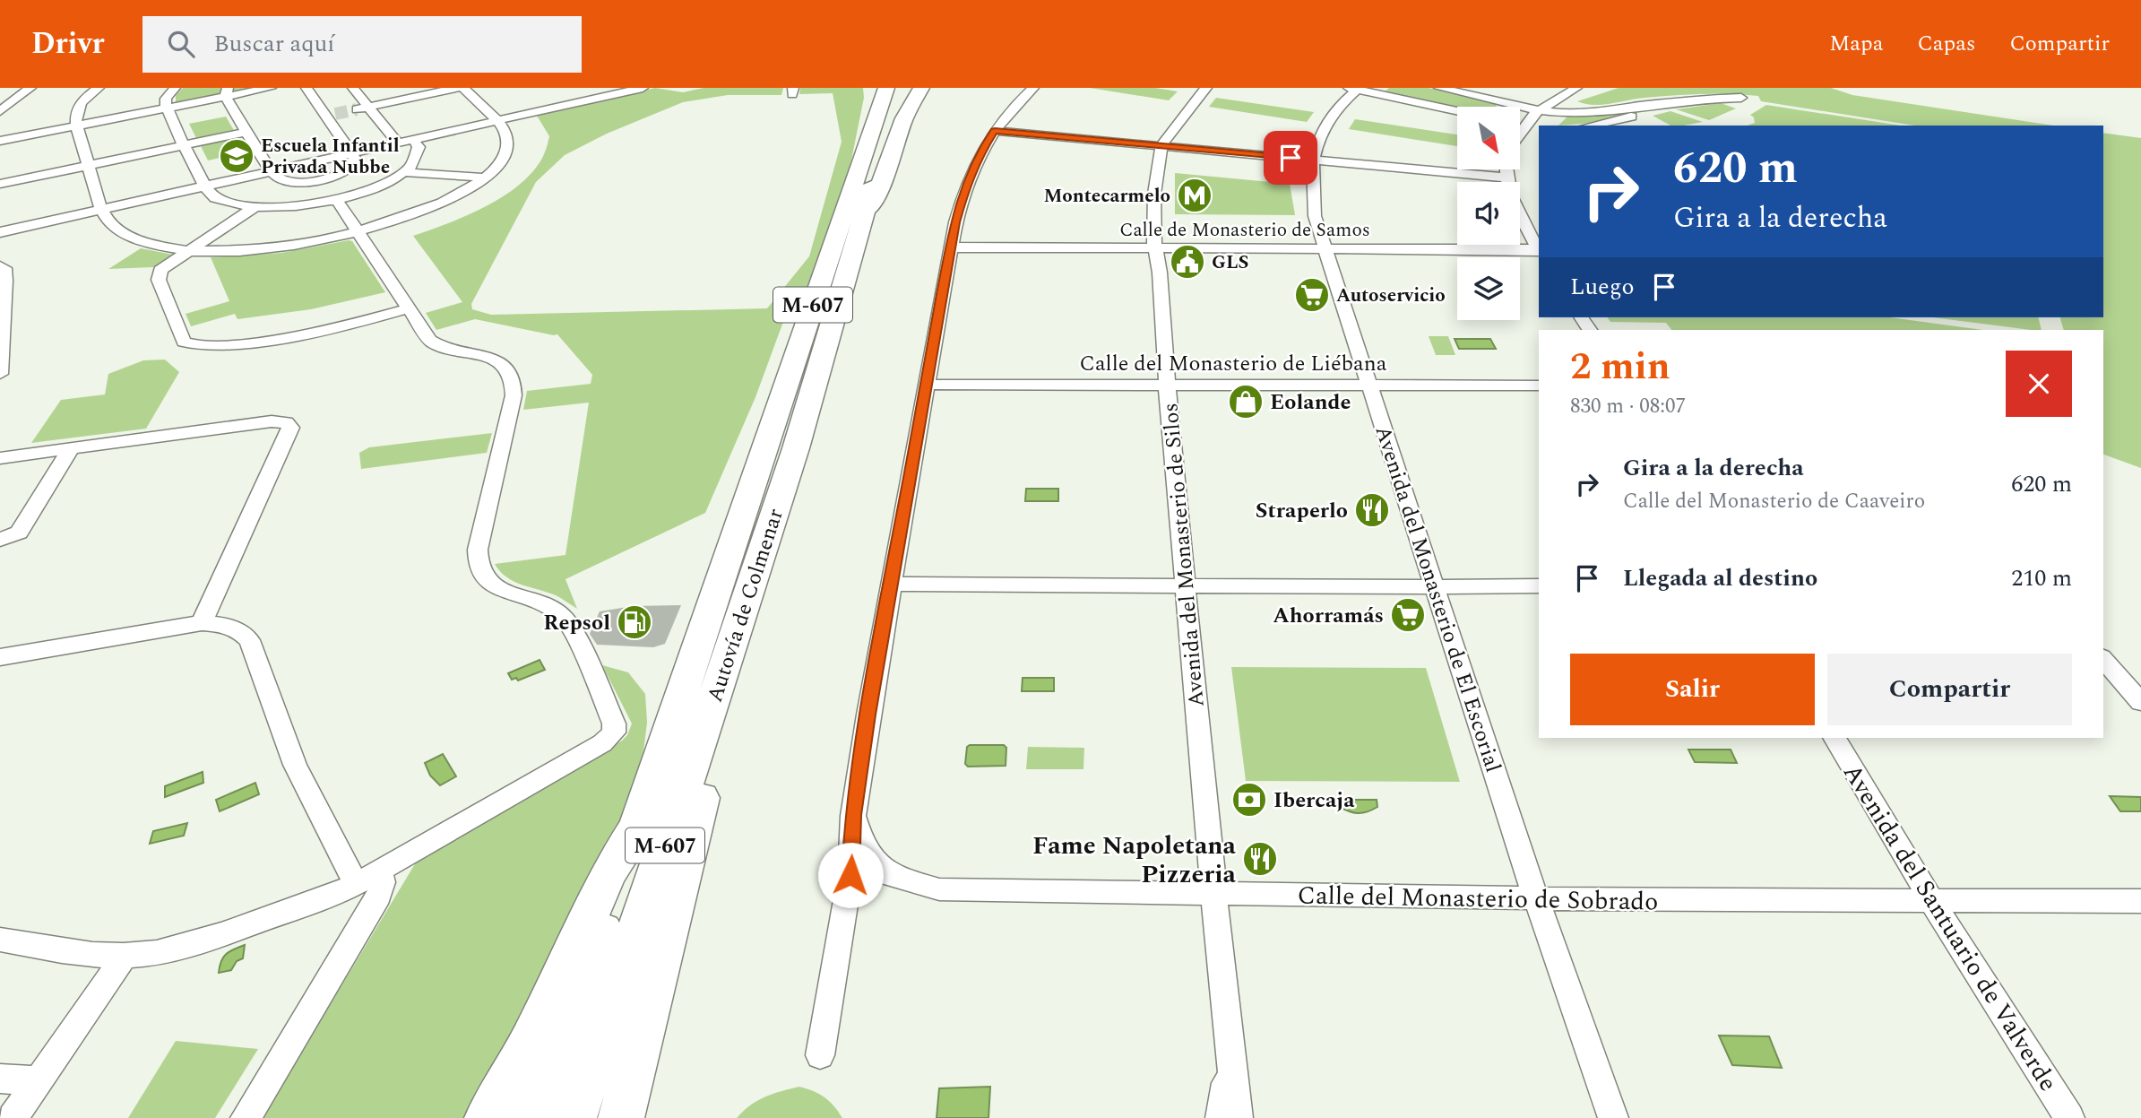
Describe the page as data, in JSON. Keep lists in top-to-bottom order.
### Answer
{
  "streets": {
    "highway": ["M-607", "Autovía de Colmenar"],
    "street": [
      "Calle de Monasterio de Samos",
      "Calle del Monasterio de Liébana",
      "Avenida del Monasterio de Silos",
      "Avenida del Monasterio de El Escorial",
      "Calle del Monasterio de Sobrado",
      "Avenida del Santuario de Valverde"
    ]
  },
  "crossings": [
    ["Calle de Monasterio de Samos", "Avenida del Monasterio de Silos"],
    ["Calle de Monasterio de Samos", "Avenida del Monasterio de El Escorial"],
    ["Calle del Monasterio de Liébana", "Avenida del Monasterio de Silos"],
    ["Calle del Monasterio de Liébana", "Avenida del Monasterio de El Escorial"],
    ["Avenida del Monasterio de Silos", "Calle del Monasterio de Sobrado"],
    ["Avenida del Monasterio de El Escorial", "Calle del Monasterio de Sobrado"],
    ["Calle del Monasterio de Sobrado", "Avenida del Santuario de Valverde"]
  ],
  "places": {
    "school or university": ["Escuela Infantil Privada Nubbe"],
    "metro station": ["Montecarmelo"],
    "public building": ["GLS"],
    "supermarket": ["Autoservicio", "Ahorramás"],
    "shop": ["Eolande"],
    "restaurant": ["Straperlo", "Fame Napoletana Pizzeria"],
    "fuel station": ["Repsol"],
    "bank": ["Ibercaja"]
  },
  "north": "bottom right",
  "page": {
    "header": "Drivr",
    "search": "Buscar aquí",
    "nav": ["Mapa", "Capas", "Compartir"],
    "turn": ["620 m", "Gira a la derecha"],
    "then": "Luego",
    "heading": ["2 min", "830 m · 08:07"],
    "list": [
      {
        "name": "Gira a la derecha",
        "note": "Calle del Monasterio de Caaveiro",
        "value": "620 m"
      },
      {
        "name": "Llegada al destino",
        "value": "210 m"
      }
    ],
    "buttons": ["Salir", "Compartir"]
  }
}
